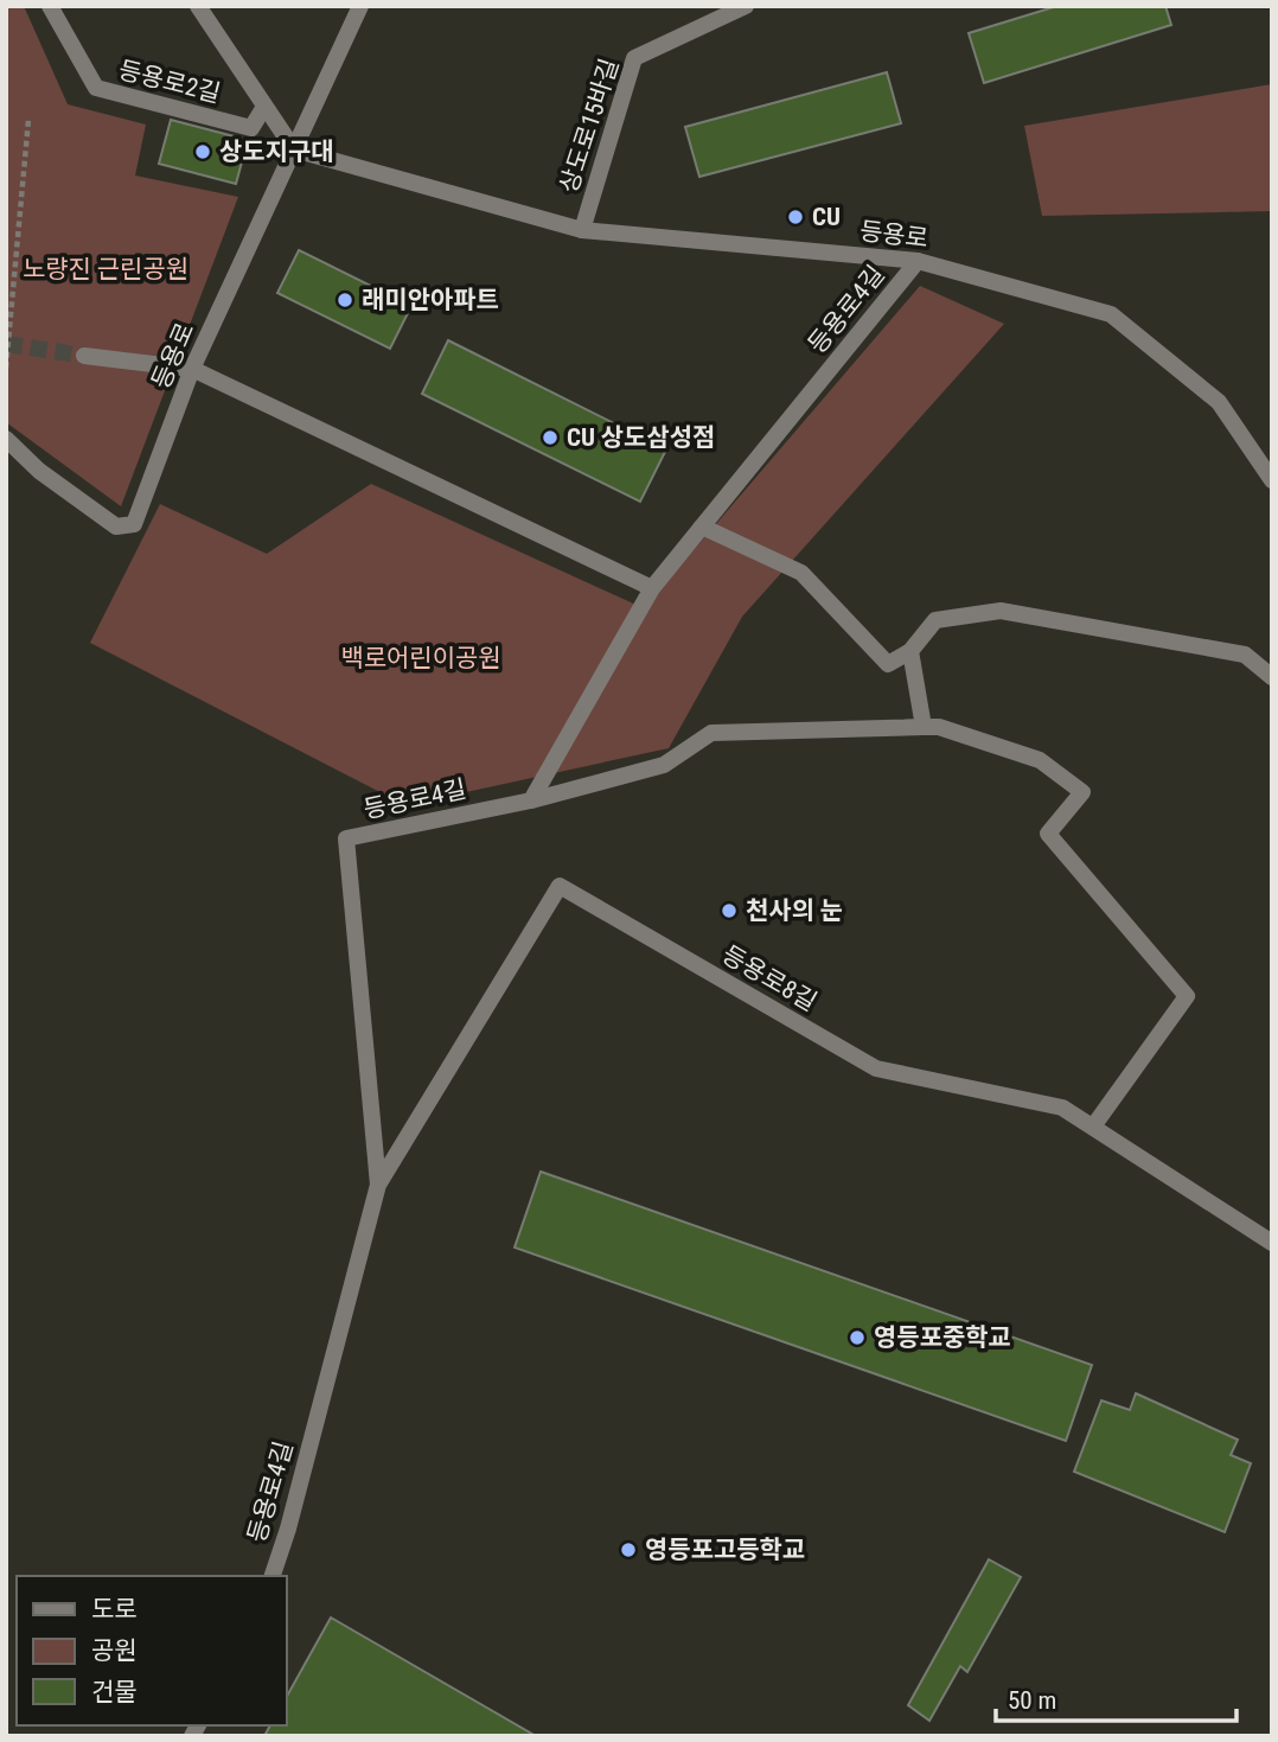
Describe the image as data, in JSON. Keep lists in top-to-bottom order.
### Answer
{
  "streets": {
    "street": [
      "등용로2길",
      "상도로15바길",
      "등용로",
      "등용로4길",
      "등용로8길"
    ]
  },
  "crossings": [
    ["상도로15바길", "등용로"],
    ["등용로", "등용로4길"],
    ["등용로4길", "등용로8길"]
  ],
  "parks": ["노량진 근린공원", "백로어린이공원"],
  "places": [
    "상도지구대",
    "CU",
    "래미안아파트",
    "CU 상도삼성점",
    "천사의 눈",
    "영등포중학교",
    "영등포고등학교"
  ],
  "legend": ["도로", "공원", "건물"],
  "scale_bar": "50 m"
}
